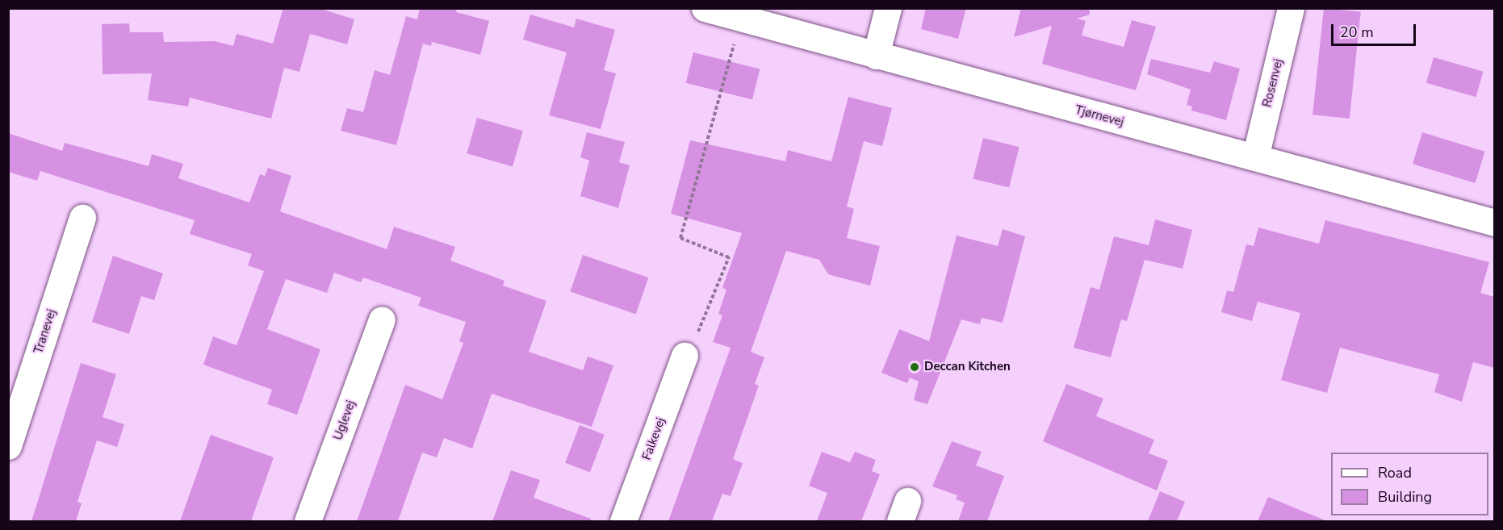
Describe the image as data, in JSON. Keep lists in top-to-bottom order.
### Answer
{
  "streets": {
    "street": [
      "Rosenvej",
      "Tjørnevej",
      "Tranevej",
      "Uglevej",
      "Falkevej"
    ]
  },
  "crossings": [
    ["Rosenvej", "Tjørnevej"]
  ],
  "places": ["Deccan Kitchen"],
  "legend": ["Road", "Building"],
  "scale_bar": "20 m"
}
